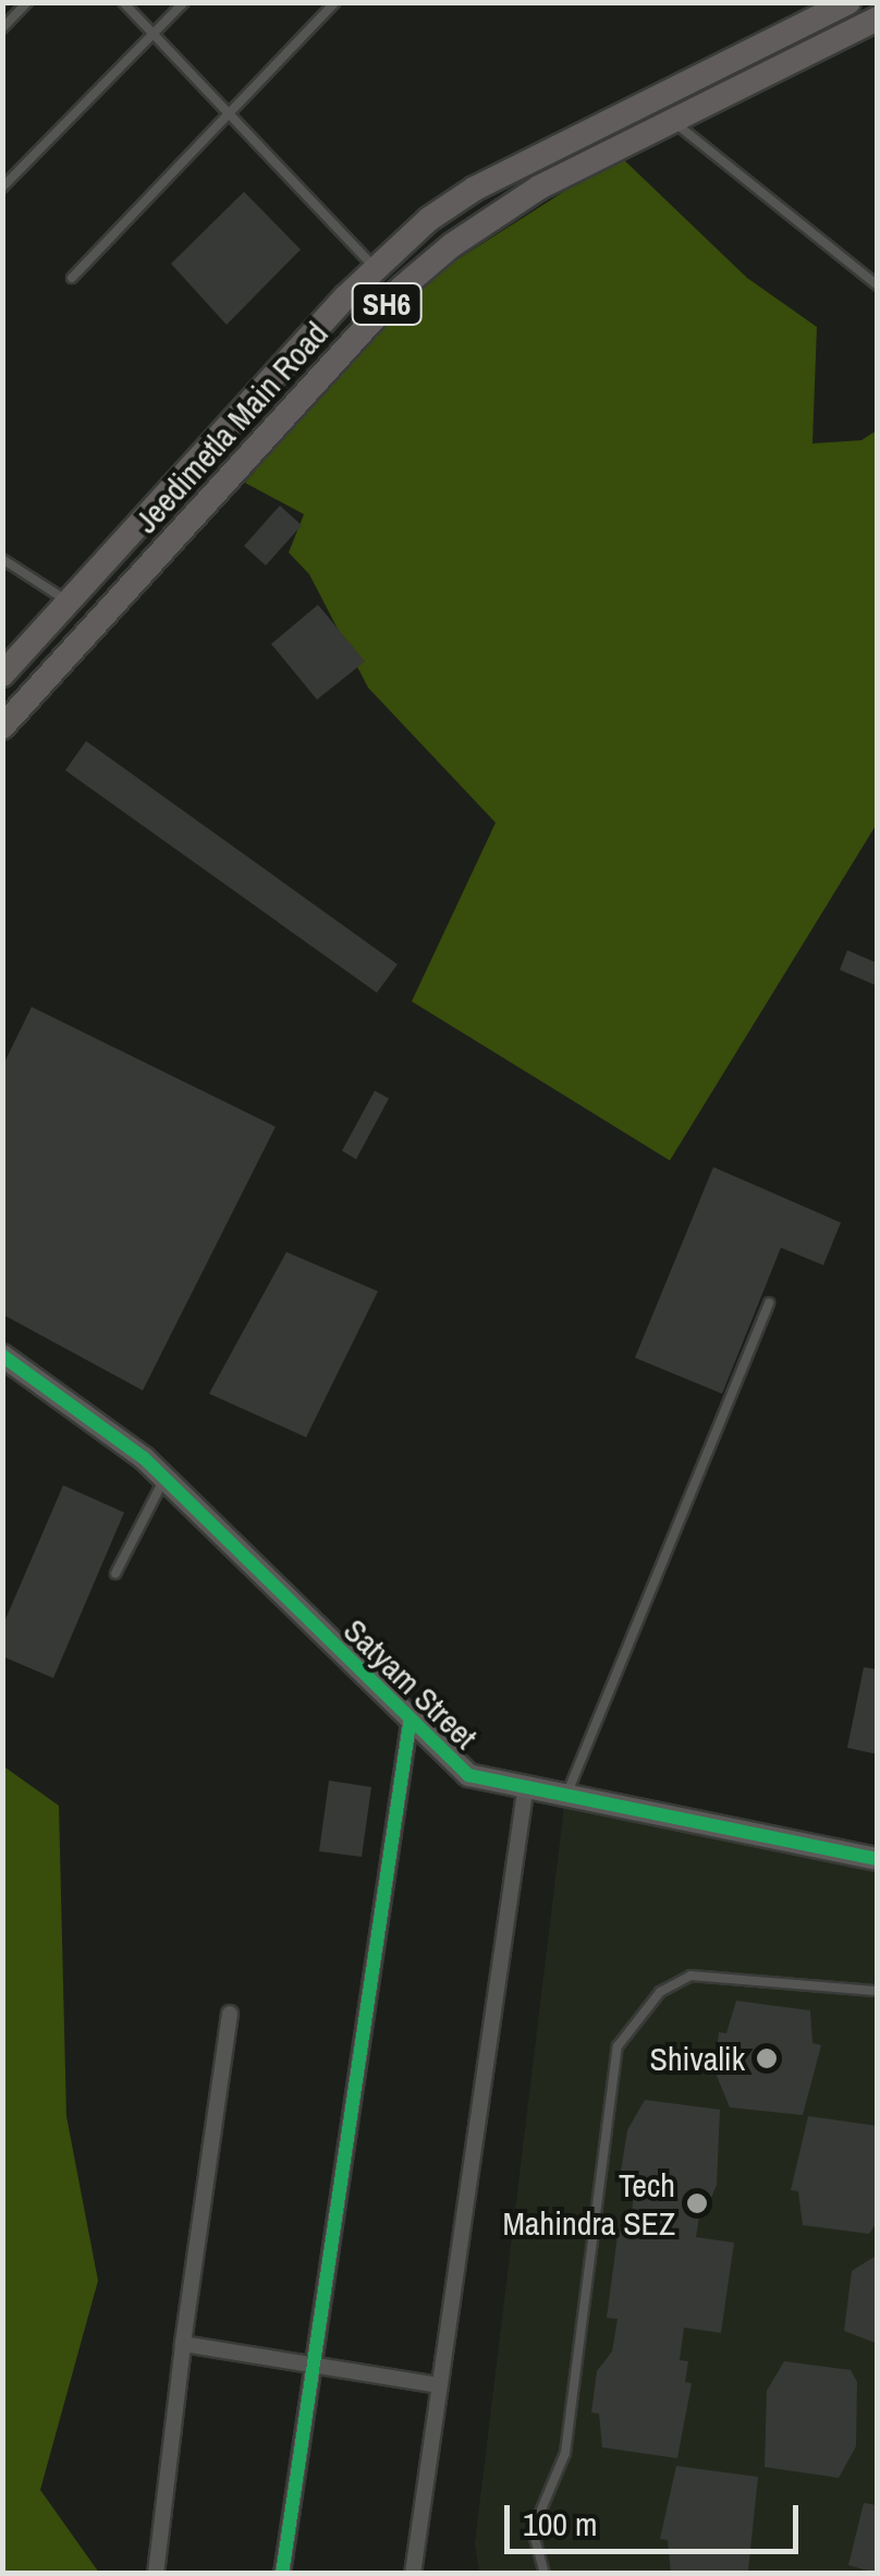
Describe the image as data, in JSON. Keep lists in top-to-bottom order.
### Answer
{
  "streets": {
    "main road": ["SH6", "Jeedimetla Main Road"],
    "street": ["Satyam Street"]
  },
  "places": ["Shivalik", "Tech Mahindra SEZ"],
  "scale_bar": "100 m"
}
